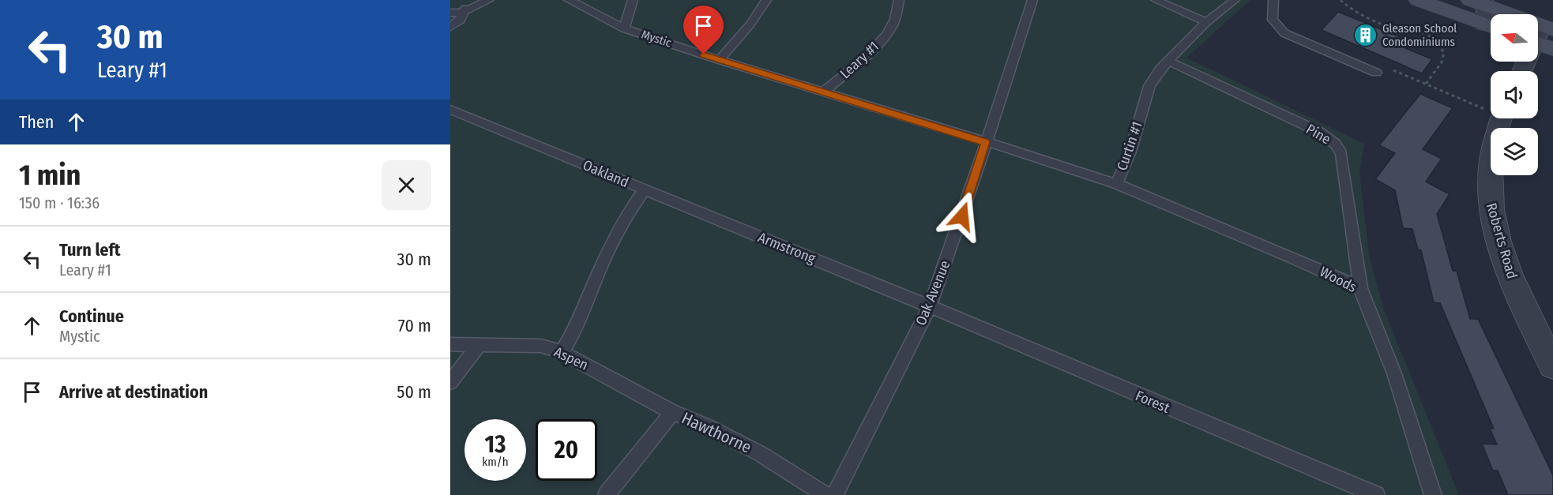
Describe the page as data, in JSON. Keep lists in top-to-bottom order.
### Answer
{
  "streets": {
    "street": ["Roberts Road"],
    "lane": [
      "Mystic",
      "Leary #1",
      "Pine",
      "Curtin #1",
      "Oakland",
      "Armstrong",
      "Woods",
      "Oak Avenue",
      "Aspen",
      "Forest",
      "Hawthorne"
    ]
  },
  "crossings": [
    ["Mystic", "Leary #1"],
    ["Leary #1", "Curtin #1"],
    ["Leary #1", "Oak Avenue"],
    ["Pine", "Curtin #1"],
    ["Pine", "Woods"],
    ["Curtin #1", "Woods"],
    ["Curtin #1", "Oak Avenue"],
    ["Oakland", "Armstrong"],
    ["Oakland", "Aspen"],
    ["Armstrong", "Oak Avenue"],
    ["Armstrong", "Forest"],
    ["Oak Avenue", "Forest"],
    ["Aspen", "Hawthorne"]
  ],
  "places": {
    "building": ["Gleason School Condominiums"]
  },
  "north": "left",
  "page": {
    "turn": ["30 m", "Leary #1"],
    "then": "Then",
    "heading": ["1 min", "150 m · 16:36"],
    "list": [
      {
        "name": "Turn left",
        "note": "Leary #1",
        "value": "30 m"
      },
      {
        "name": "Continue",
        "note": "Mystic",
        "value": "70 m"
      },
      {
        "name": "Arrive at destination",
        "value": "50 m"
      }
    ],
    "speed": "13 km/h",
    "limit": "20"
  }
}
